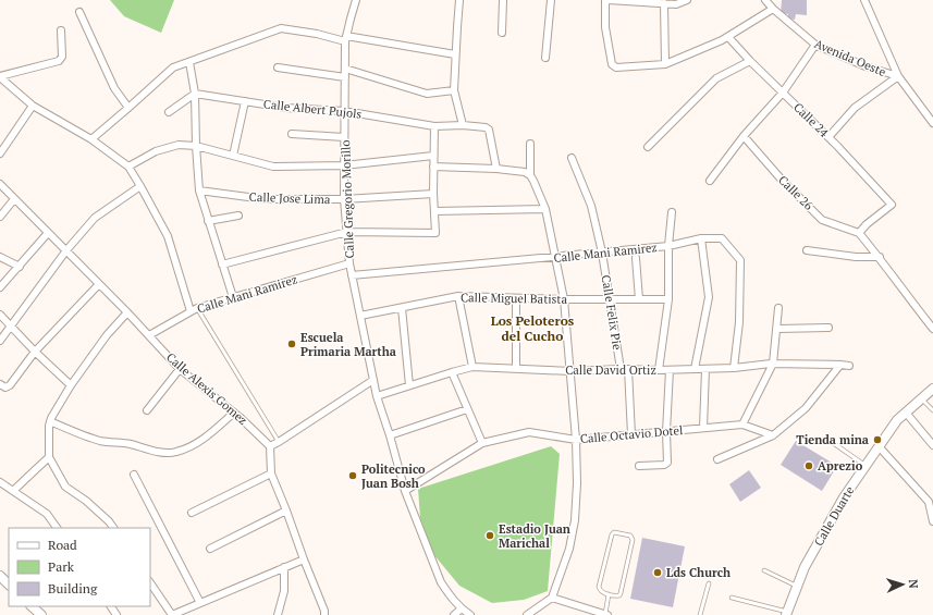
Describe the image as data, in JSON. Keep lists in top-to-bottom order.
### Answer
{
  "streets": {
    "street": [
      "Avenida Oeste",
      "Calle Albert Pujols",
      "Calle 24",
      "Calle 26",
      "Calle Jose Lima",
      "Calle Gregorio Morillo",
      "Calle Mani Ramirez",
      "Calle Miguel Batista",
      "Calle Felix Pie",
      "Calle David Ortiz",
      "Calle Alexis Gomez",
      "Calle Octavio Dotel",
      "Calle Duarte"
    ]
  },
  "crossings": [
    ["Calle Albert Pujols", "Calle Gregorio Morillo"],
    ["Calle 24", "Calle 26"],
    ["Calle Jose Lima", "Calle Gregorio Morillo"],
    ["Calle Gregorio Morillo", "Calle Mani Ramirez"],
    ["Calle Gregorio Morillo", "Calle Miguel Batista"],
    ["Calle Gregorio Morillo", "Calle David Ortiz"],
    ["Calle Gregorio Morillo", "Calle Octavio Dotel"],
    ["Calle Mani Ramirez", "Calle Felix Pie"],
    ["Calle Mani Ramirez", "Calle David Ortiz"],
    ["Calle Mani Ramirez", "Calle Alexis Gomez"],
    ["Calle Miguel Batista", "Calle Felix Pie"],
    ["Calle Felix Pie", "Calle David Ortiz"],
    ["Calle Felix Pie", "Calle Octavio Dotel"]
  ],
  "districts": ["Los Peloteros del Cucho"],
  "places": [
    "Escuela Primaria Martha",
    "Tienda mina",
    "Aprezio",
    "Politecnico Juan Bosh",
    "Estadio Juan Marichal",
    "Lds Church"
  ],
  "legend": ["Road", "Park", "Building"],
  "north": "right"
}
